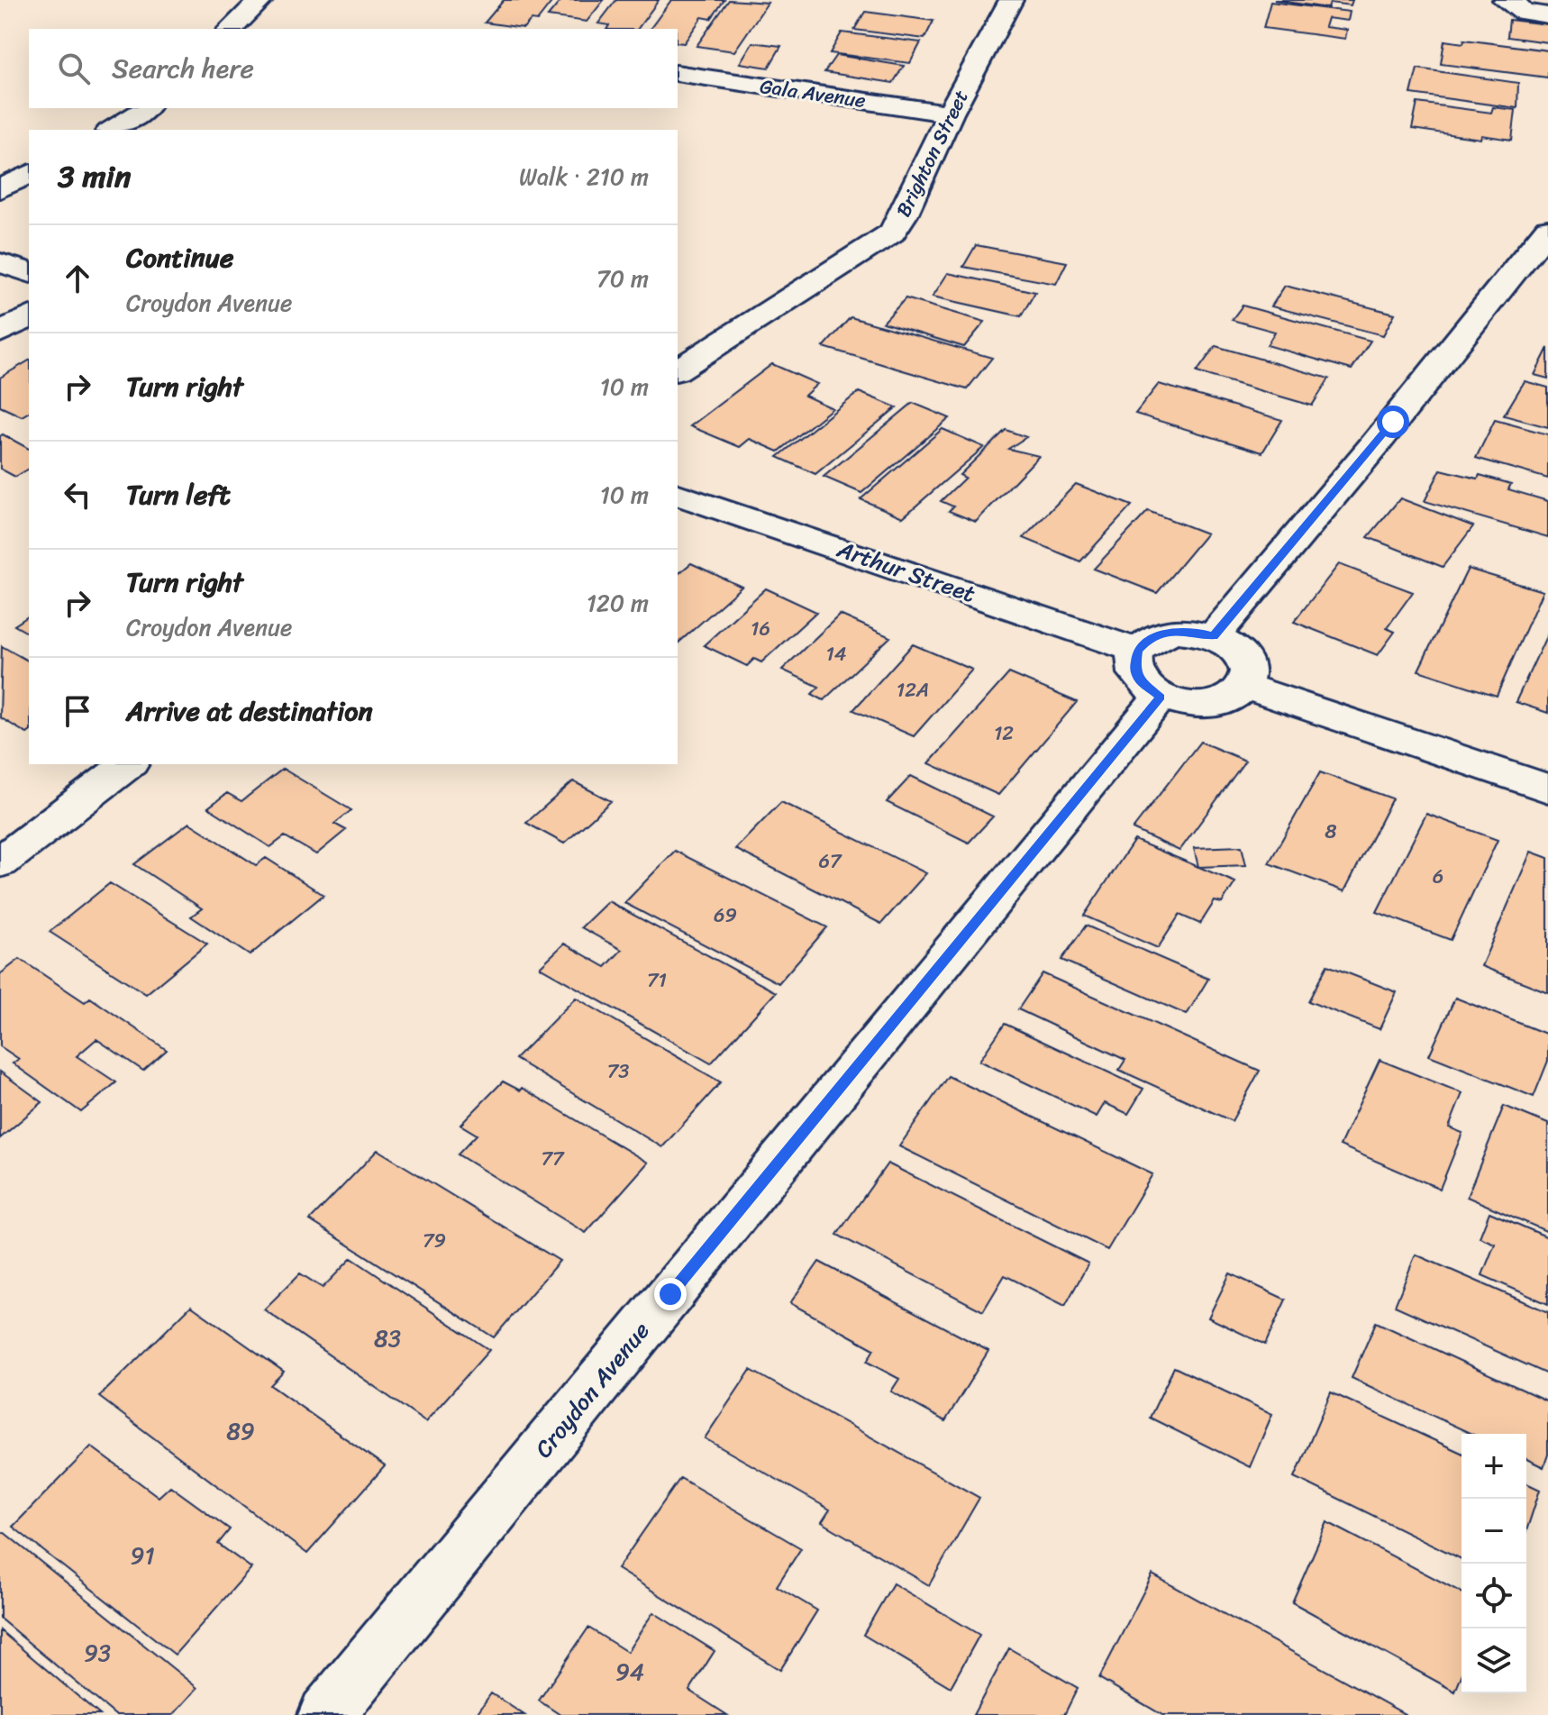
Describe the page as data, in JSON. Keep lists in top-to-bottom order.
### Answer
{
  "streets": {
    "street": [
      "Gala Avenue",
      "Brighton Street",
      "Arthur Street",
      "Croydon Avenue"
    ]
  },
  "crossings": [
    ["Gala Avenue", "Brighton Street"],
    ["Arthur Street", "Croydon Avenue"]
  ],
  "house_numbers": [
    "16",
    "14",
    "12A",
    "12",
    "8",
    "67",
    "6",
    "69",
    "71",
    "73",
    "77",
    "79",
    "83",
    "89",
    "91",
    "93",
    "94"
  ],
  "page": {
    "search": "Search here",
    "heading": ["3 min", "Walk · 210 m"],
    "list": [
      ["Continue", "Croydon Avenue", "70 m"],
      ["Turn right", "10 m"],
      ["Turn left", "10 m"],
      ["Turn right", "Croydon Avenue", "120 m"],
      "Arrive at destination"
    ],
    "map_buttons": ["+", "−"]
  }
}
